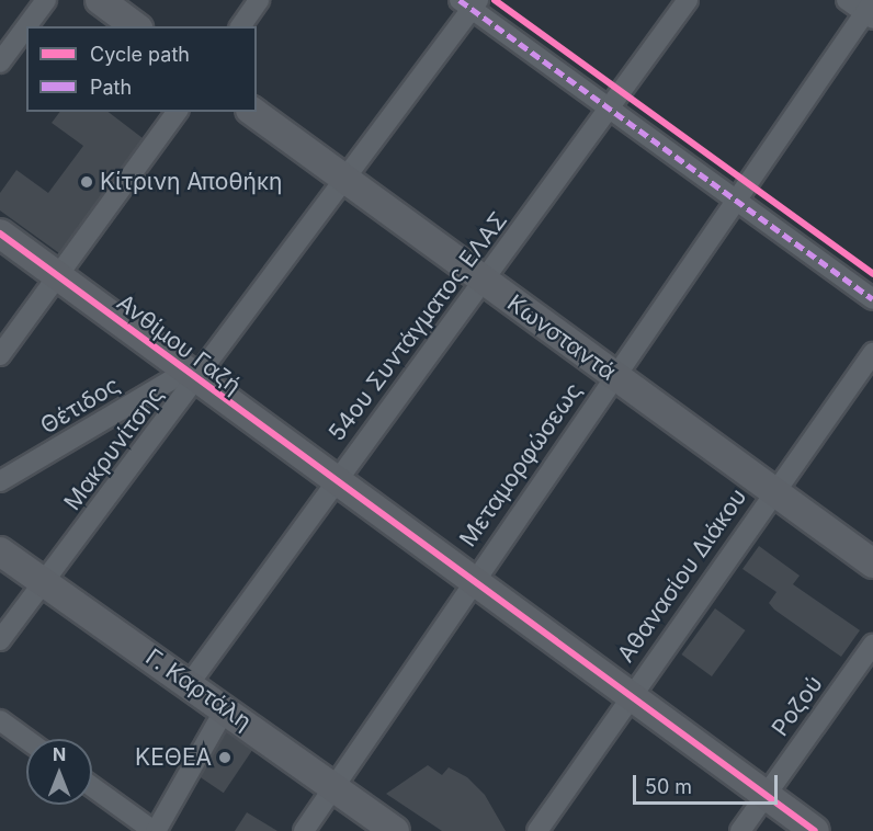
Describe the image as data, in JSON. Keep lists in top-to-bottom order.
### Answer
{
  "streets": {
    "street": [
      "54ου Συντάγματος ΕΛΑΣ",
      "Κωνσταντά",
      "Ανθίμου Γαζή",
      "Θέτιδος",
      "Μακρυνίτσης",
      "Μεταμορφώσεως",
      "Αθανασίου Διάκου",
      "Γ. Καρτάλη",
      "Ροζού"
    ]
  },
  "crossings": [
    ["54ου Συντάγματος ΕΛΑΣ", "Κωνσταντά"],
    ["54ου Συντάγματος ΕΛΑΣ", "Ανθίμου Γαζή"],
    ["54ου Συντάγματος ΕΛΑΣ", "Γ. Καρτάλη"],
    ["Κωνσταντά", "Μακρυνίτσης"],
    ["Κωνσταντά", "Μεταμορφώσεως"],
    ["Κωνσταντά", "Αθανασίου Διάκου"],
    ["Ανθίμου Γαζή", "Θέτιδος"],
    ["Ανθίμου Γαζή", "Μακρυνίτσης"],
    ["Ανθίμου Γαζή", "Μεταμορφώσεως"],
    ["Ανθίμου Γαζή", "Αθανασίου Διάκου"],
    ["Ανθίμου Γαζή", "Ροζού"],
    ["Θέτιδος", "Μακρυνίτσης"],
    ["Μακρυνίτσης", "Γ. Καρτάλη"],
    ["Μεταμορφώσεως", "Γ. Καρτάλη"]
  ],
  "places": ["Κίτρινη Αποθήκη", "ΚΕΘΕΑ"],
  "legend": ["Cycle path", "Path"],
  "scale_bar": "50 m",
  "north": "top"
}
